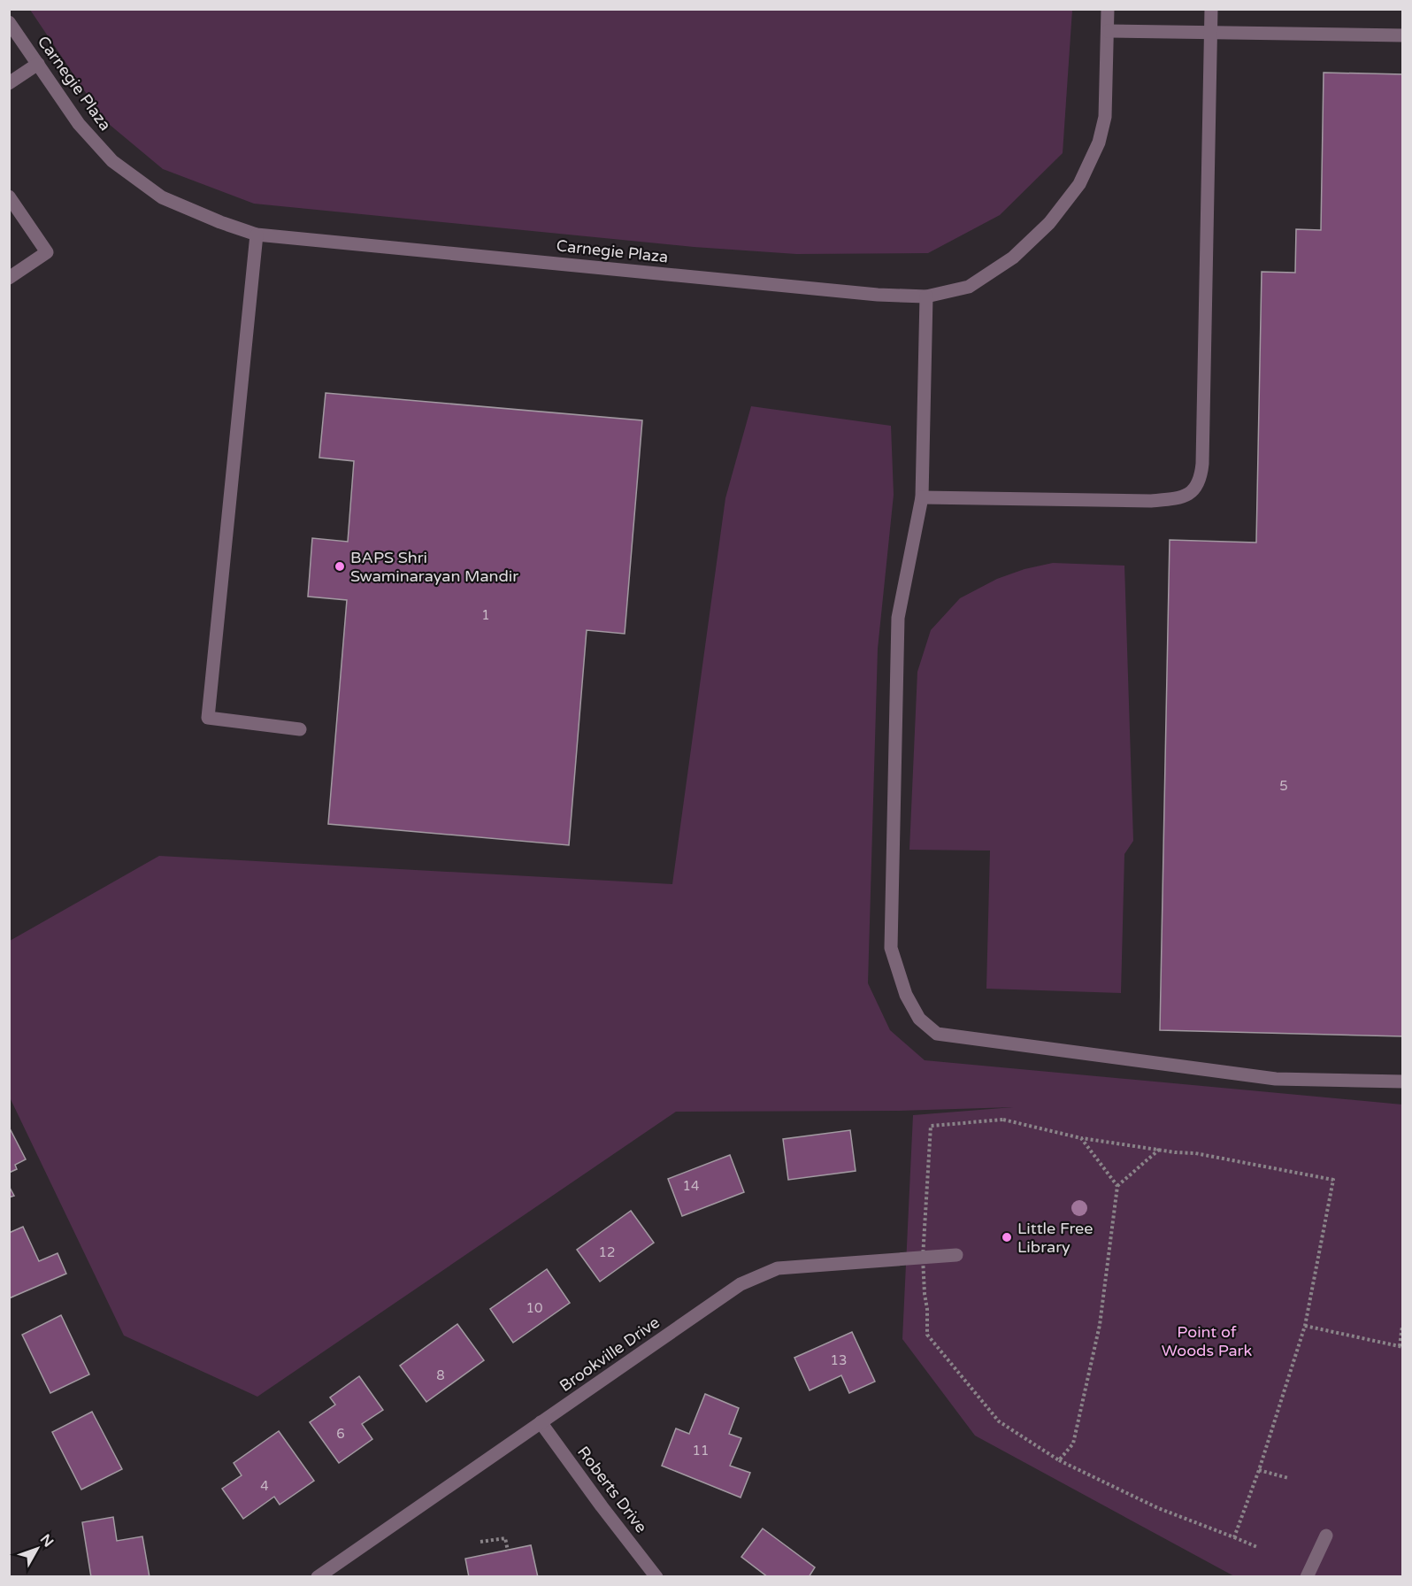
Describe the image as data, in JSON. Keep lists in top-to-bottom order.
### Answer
{
  "streets": {
    "street": ["Carnegie Plaza", "Brookville Drive", "Roberts Drive"]
  },
  "crossings": [
    ["Brookville Drive", "Roberts Drive"]
  ],
  "parks": ["Point of Woods Park"],
  "places": ["BAPS Shri Swaminarayan Mandir", "Little Free Library"],
  "house_numbers": [
    "1",
    "5",
    "14",
    "12",
    "10",
    "13",
    "8",
    "6",
    "11",
    "4"
  ],
  "north": "top right"
}
